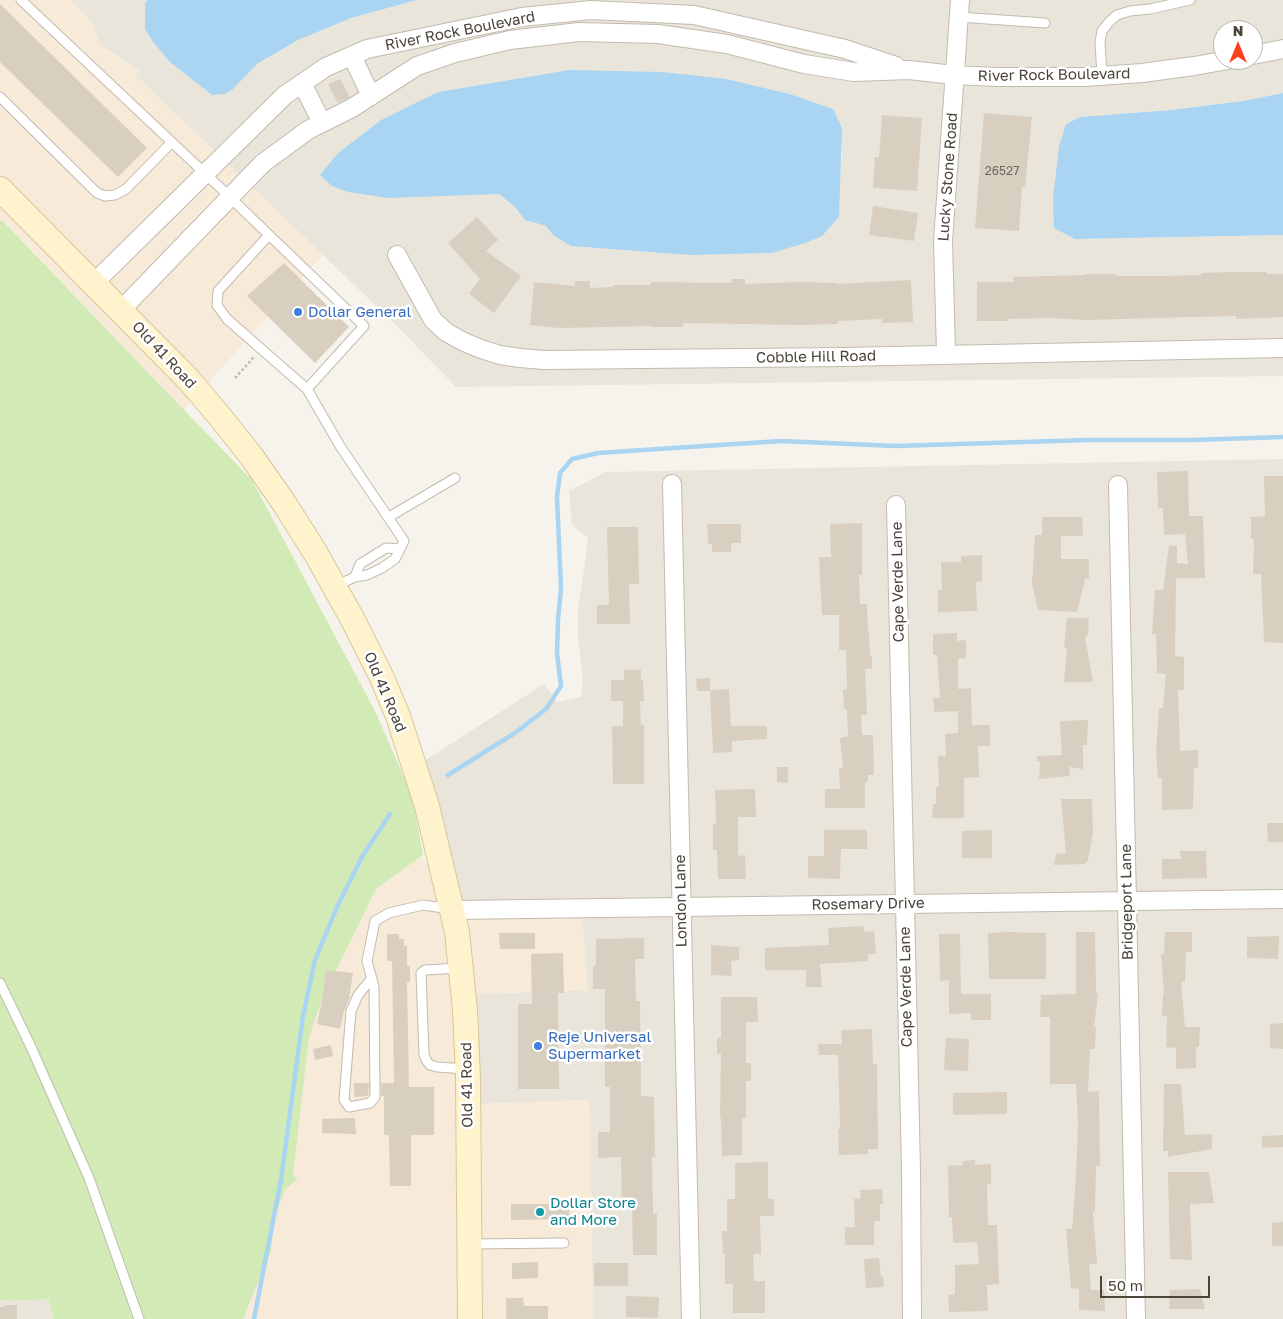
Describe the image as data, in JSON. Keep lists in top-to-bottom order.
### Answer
{
  "streets": {
    "street": [
      "River Rock Boulevard",
      "Lucky Stone Road",
      "Old 41 Road",
      "Cobble Hill Road",
      "Cape Verde Lane",
      "London Lane",
      "Bridgeport Lane",
      "Rosemary Drive"
    ]
  },
  "crossings": [
    ["River Rock Boulevard", "Lucky Stone Road"],
    ["River Rock Boulevard", "Old 41 Road"],
    ["Lucky Stone Road", "Cobble Hill Road"],
    ["Old 41 Road", "Rosemary Drive"],
    ["Cape Verde Lane", "Rosemary Drive"],
    ["London Lane", "Rosemary Drive"],
    ["Bridgeport Lane", "Rosemary Drive"]
  ],
  "places": ["Dollar General", "Reje Universal Supermarket", "Dollar Store and More"],
  "house_numbers": ["26527"],
  "scale_bar": "50 m",
  "north": "top"
}
